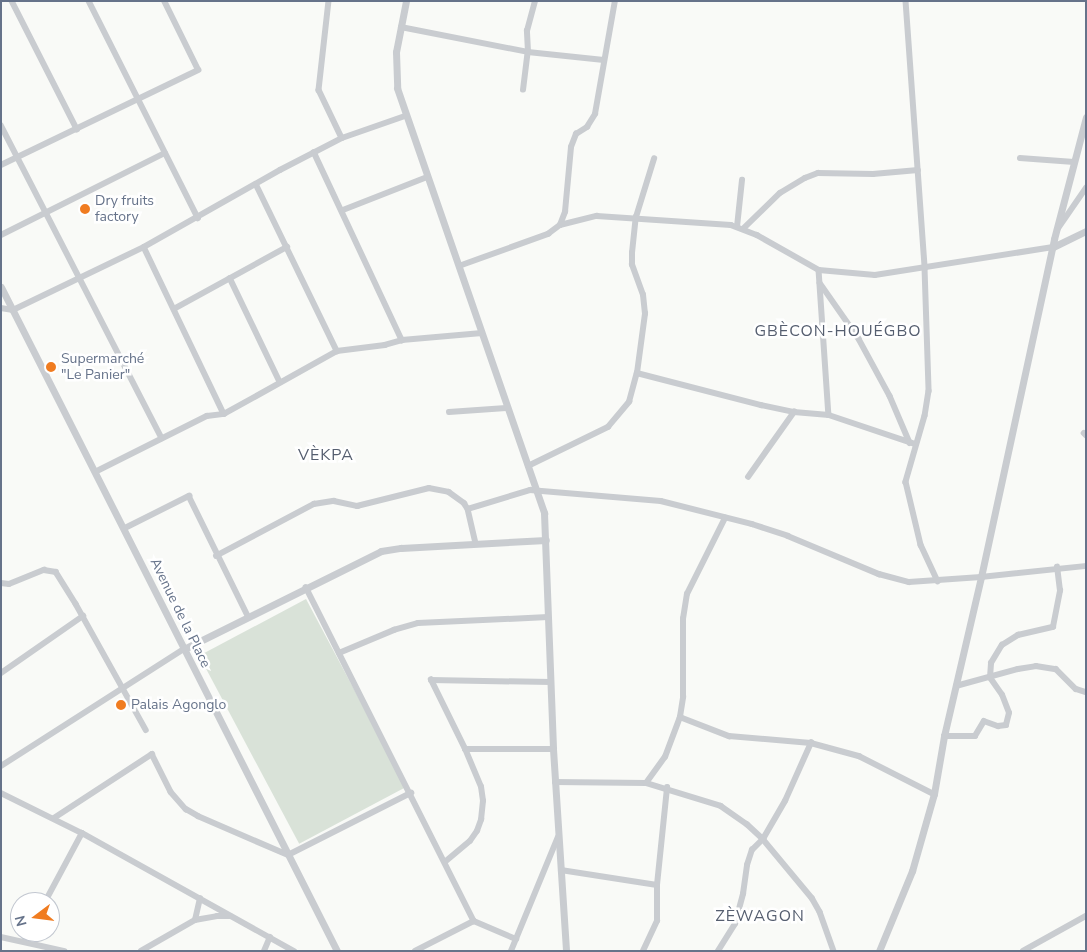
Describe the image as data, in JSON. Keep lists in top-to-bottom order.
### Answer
{
  "streets": {
    "street": ["Avenue de la Place"]
  },
  "districts": ["GBÈCON-HOUÉGBO", "VÈKPA", "ZÈWAGON"],
  "places": ["Dry fruits factory", "Supermarché \"Le Panier\"", "Palais Agonglo"],
  "north": "left"
}
